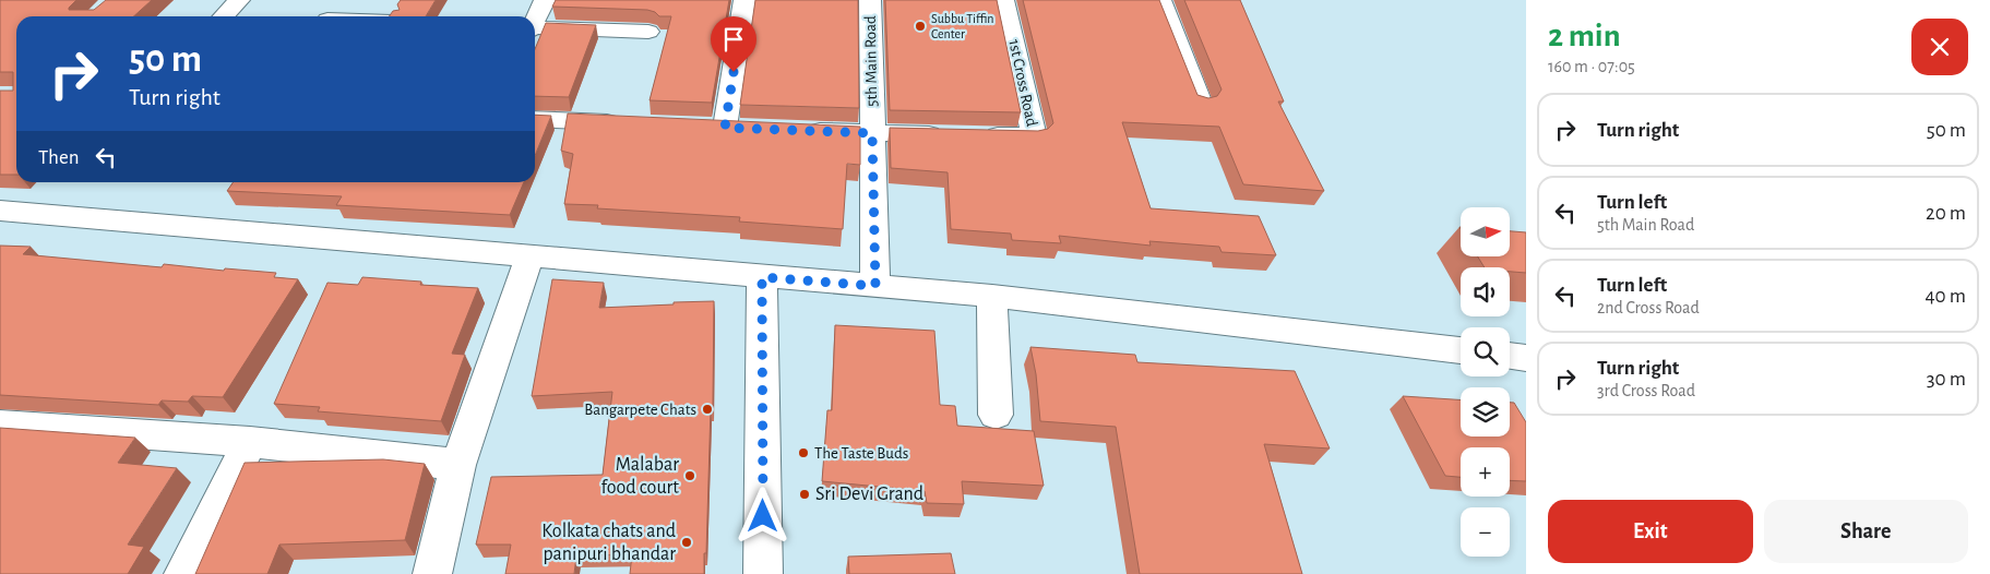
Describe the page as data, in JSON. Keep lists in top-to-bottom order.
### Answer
{
  "streets": {
    "street": ["5th Main Road", "1st Cross Road"]
  },
  "places": [
    "Subbu Tiffin Center",
    "Bangarpete Chats",
    "The Taste Buds",
    "Malabar food court",
    "Sri Devi Grand",
    "Kolkata chats and panipuri bhandar"
  ],
  "north": "right",
  "page": {
    "heading": ["2 min", "160 m · 07:05"],
    "turn": ["50 m", "Turn right"],
    "list": [
      {
        "name": "Turn right",
        "value": "50 m"
      },
      {
        "name": "Turn left",
        "note": "5th Main Road",
        "value": "20 m"
      },
      {
        "name": "Turn left",
        "note": "2nd Cross Road",
        "value": "40 m"
      },
      {
        "name": "Turn right",
        "note": "3rd Cross Road",
        "value": "30 m"
      }
    ],
    "then": "Then",
    "map_buttons": ["+", "−"],
    "buttons": ["Exit", "Share"]
  }
}
